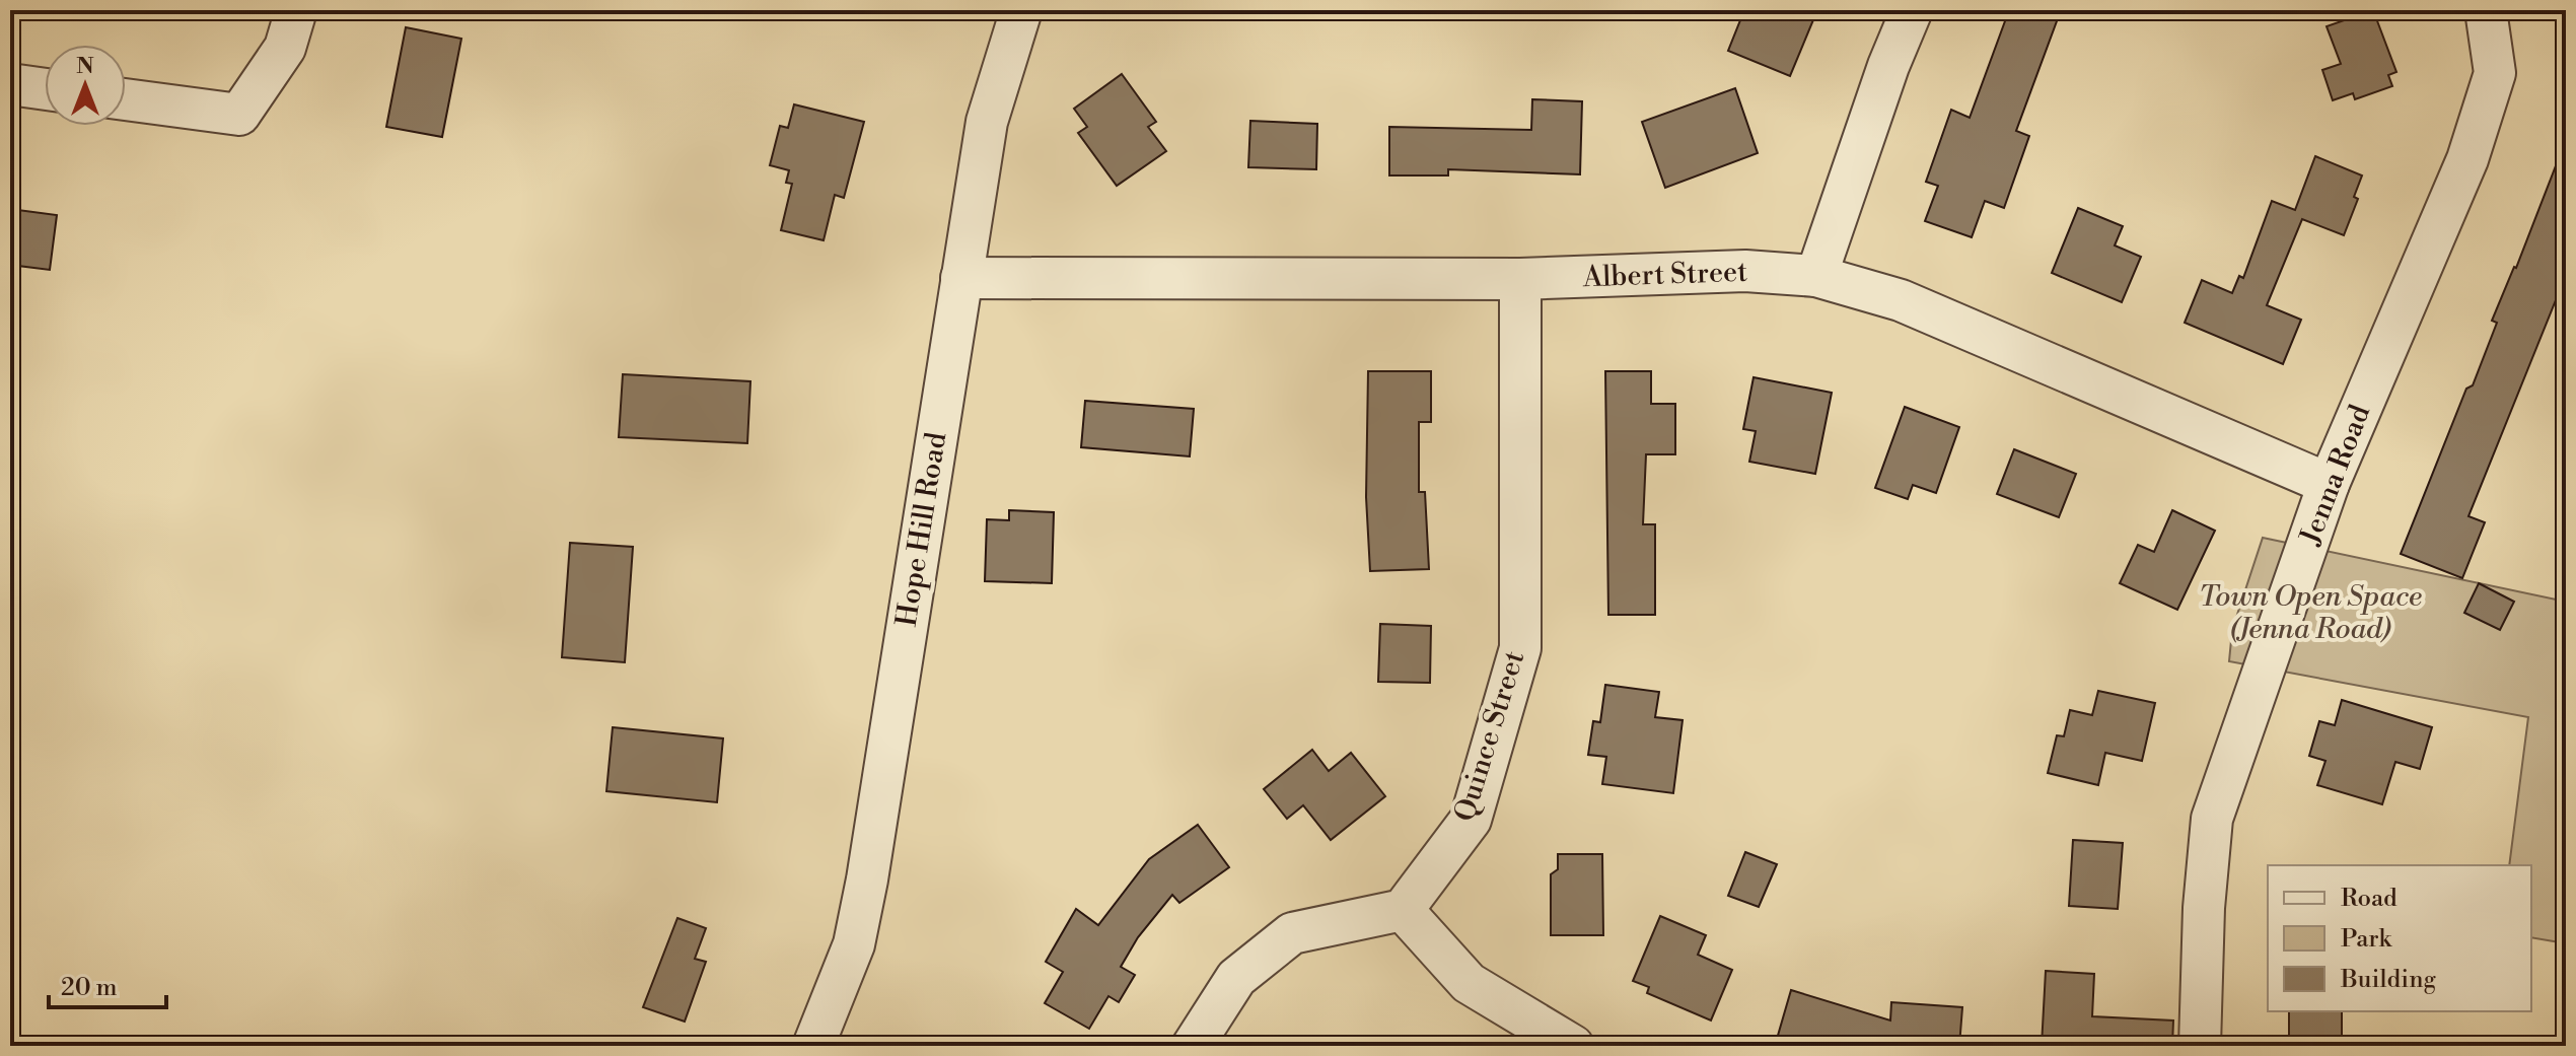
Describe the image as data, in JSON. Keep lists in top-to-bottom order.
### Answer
{
  "streets": {
    "street": [
      "Albert Street",
      "Jenna Road",
      "Hope Hill Road",
      "Quince Street"
    ]
  },
  "crossings": [
    ["Albert Street", "Jenna Road"],
    ["Albert Street", "Hope Hill Road"],
    ["Albert Street", "Quince Street"]
  ],
  "parks": ["Town Open Space (Jenna Road)"],
  "legend": ["Road", "Park", "Building"],
  "scale_bar": "20 m",
  "north": "top"
}
